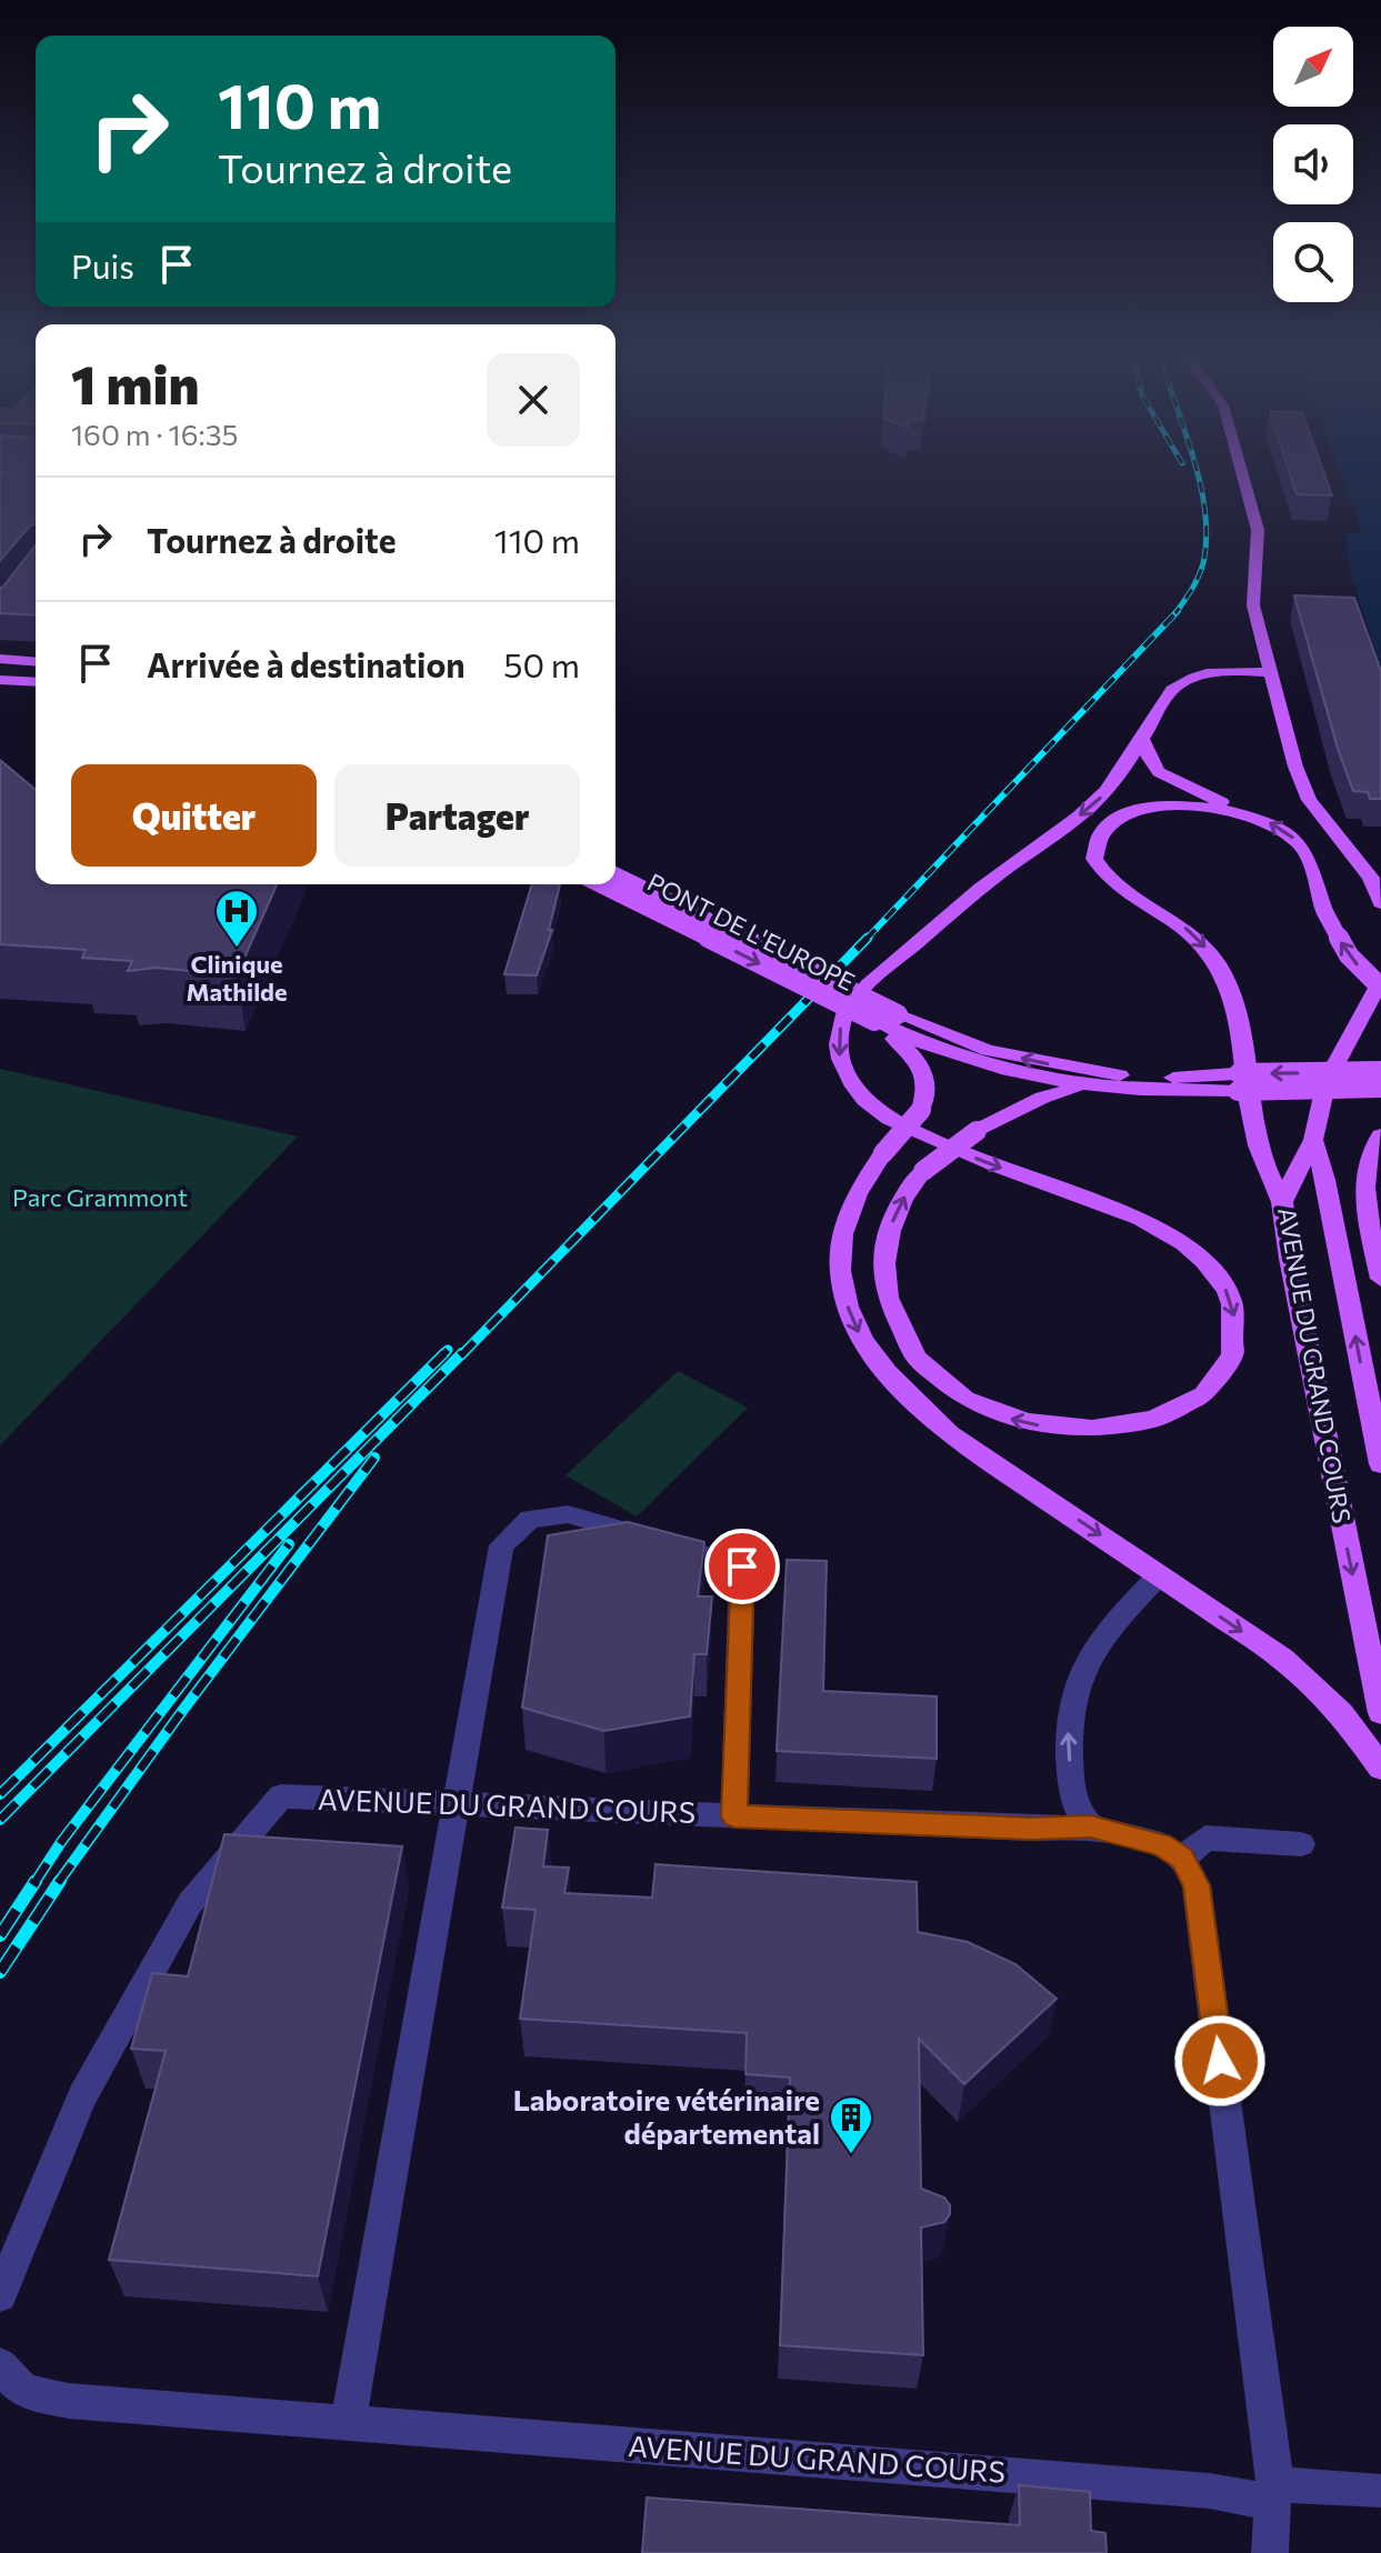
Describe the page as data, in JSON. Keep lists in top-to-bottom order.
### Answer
{
  "streets": {
    "main road": ["PONT DE L'EUROPE", "AVENUE DU GRAND COURS"]
  },
  "parks": ["Parc Grammont"],
  "places": {
    "hospital": ["Clinique Mathilde"],
    "building": ["Laboratoire vétérinaire départemental"]
  },
  "north": "top right",
  "page": {
    "turn": ["110 m", "Tournez à droite"],
    "then": "Puis",
    "heading": ["1 min", "160 m · 16:35"],
    "list": [
      {
        "name": "Tournez à droite",
        "value": "110 m"
      },
      {
        "name": "Arrivée à destination",
        "value": "50 m"
      }
    ],
    "buttons": ["Quitter", "Partager"]
  }
}
